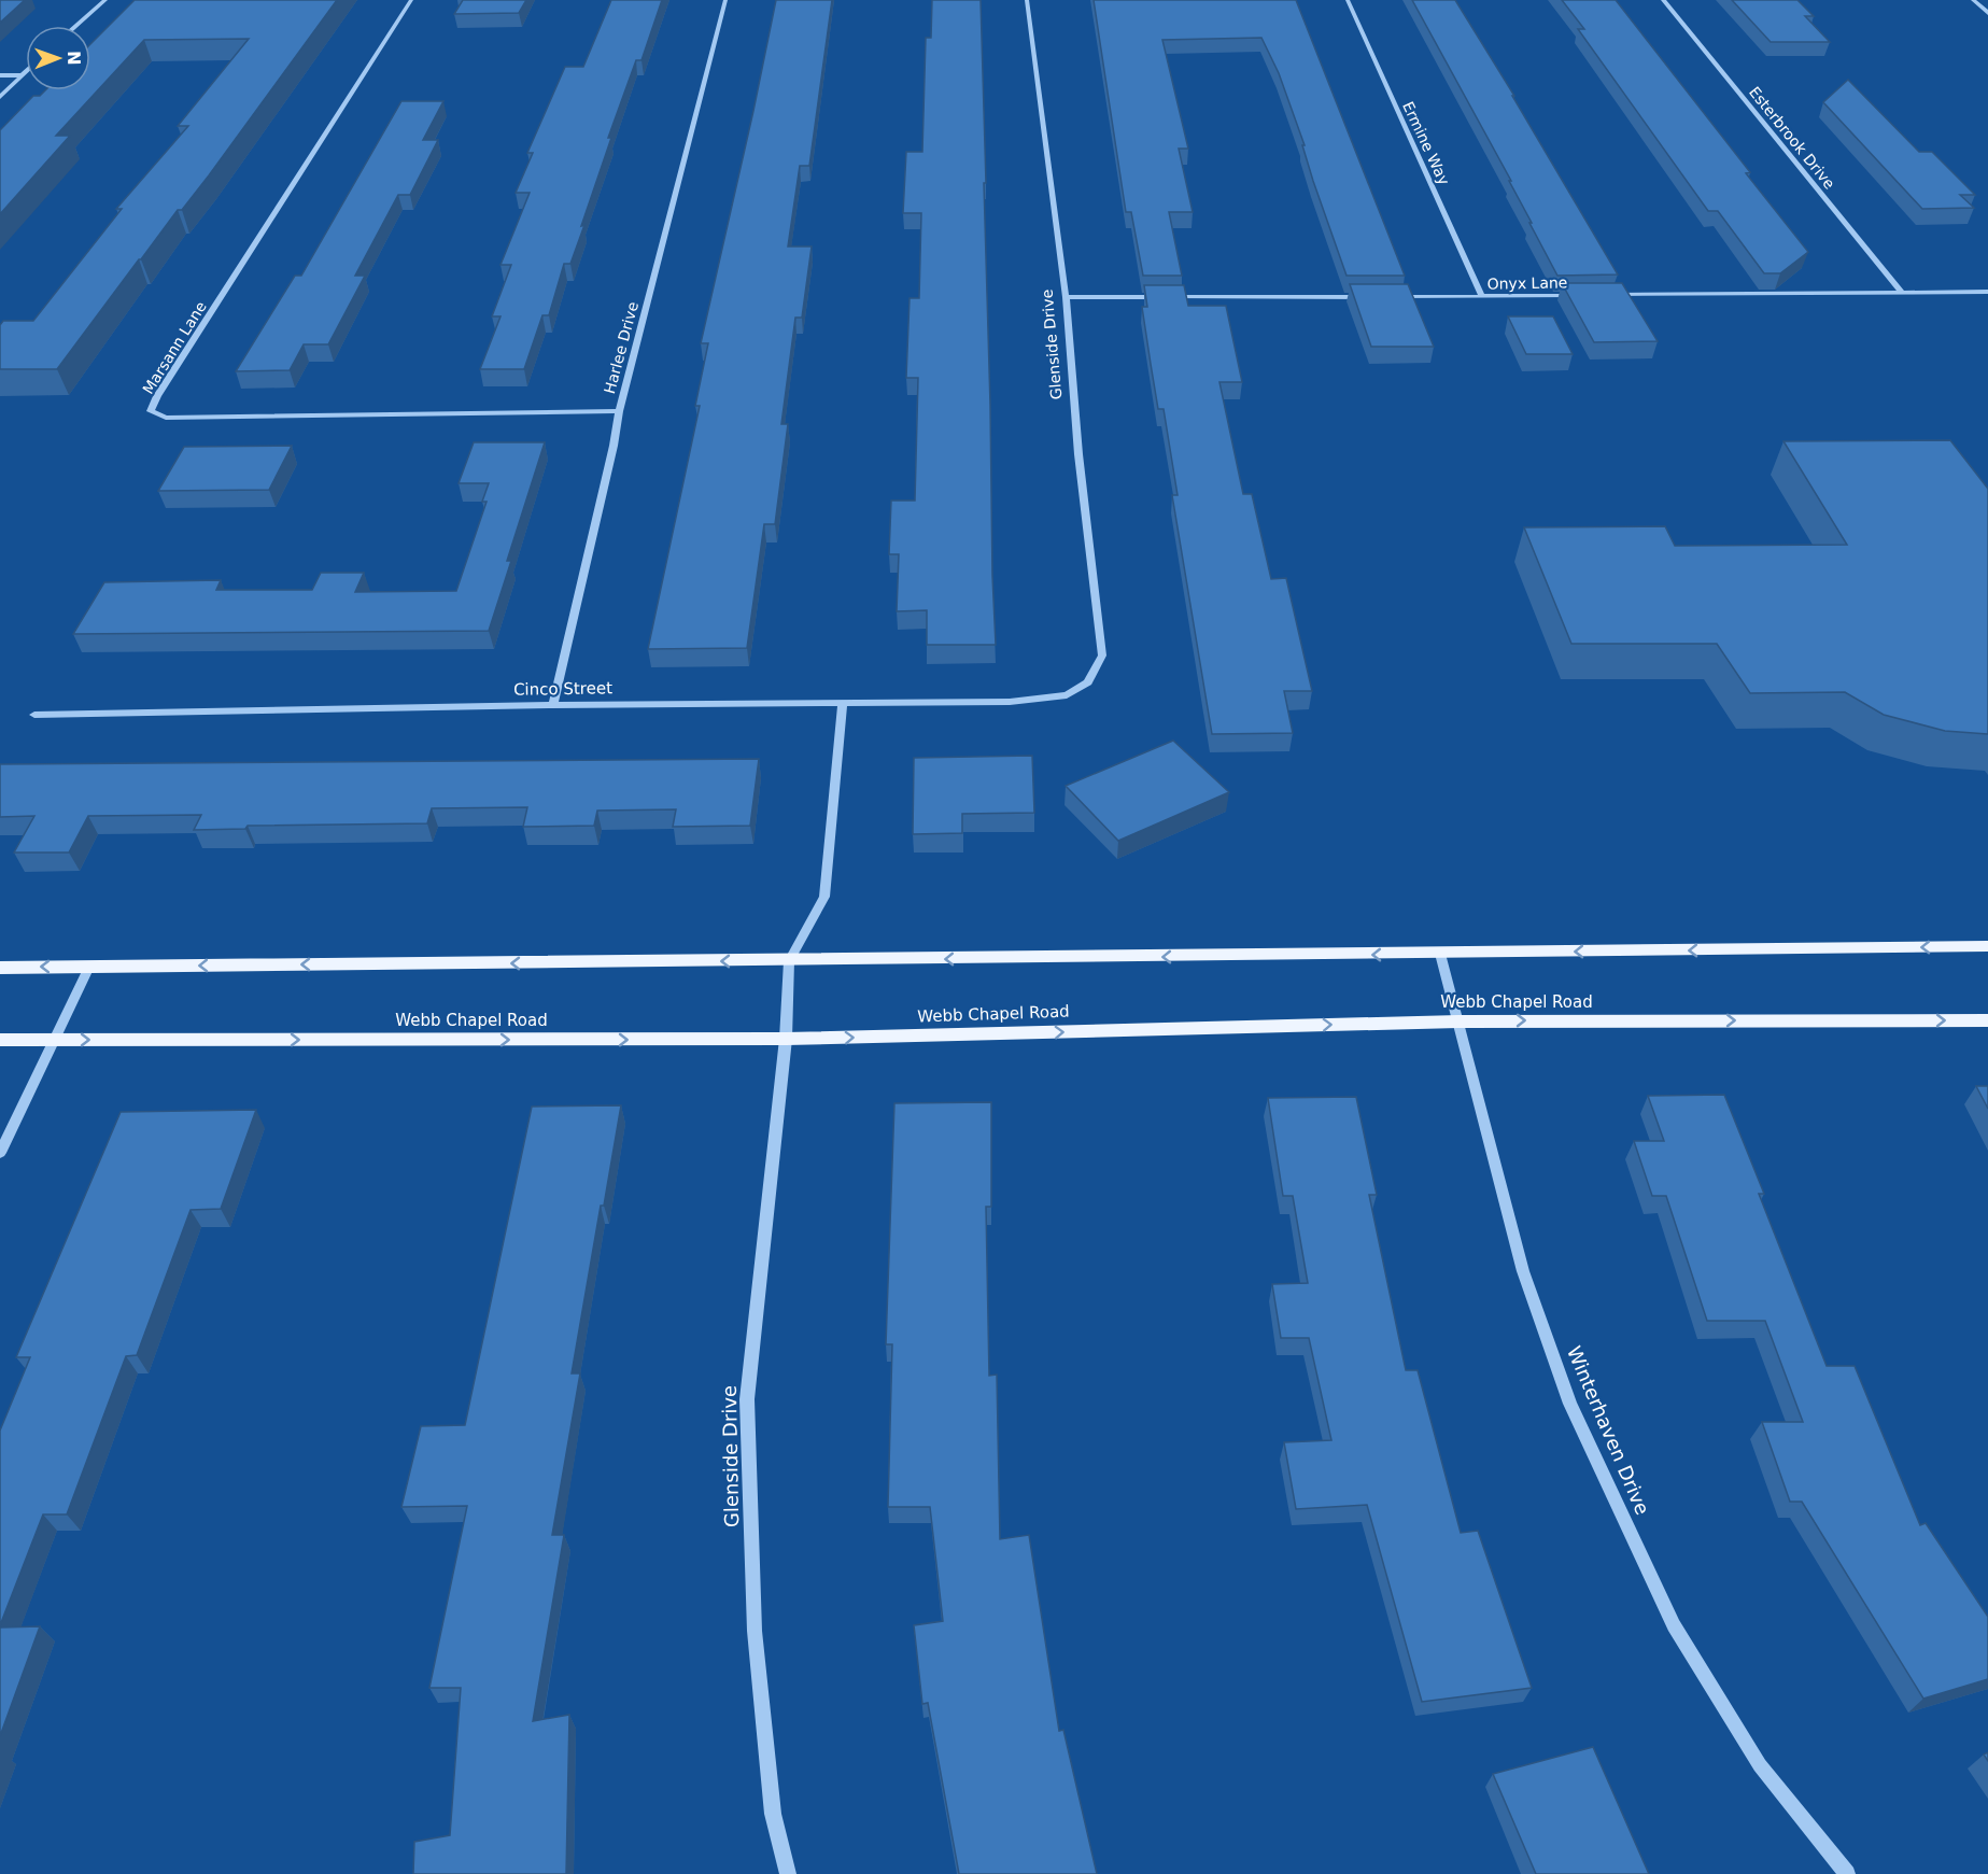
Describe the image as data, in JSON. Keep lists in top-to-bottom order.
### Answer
{
  "streets": {
    "main road": ["Webb Chapel Road"],
    "street": [
      "Esterbrook Drive",
      "Ermine Way",
      "Onyx Lane",
      "Glenside Drive",
      "Marsann Lane",
      "Harlee Drive",
      "Cinco Street",
      "Winterhaven Drive"
    ]
  },
  "crossings": [
    ["Ermine Way", "Onyx Lane"],
    ["Glenside Drive", "Cinco Street"],
    ["Glenside Drive", "Webb Chapel Road"],
    ["Marsann Lane", "Harlee Drive"],
    ["Harlee Drive", "Cinco Street"],
    ["Webb Chapel Road", "Winterhaven Drive"]
  ],
  "north": "right"
}
